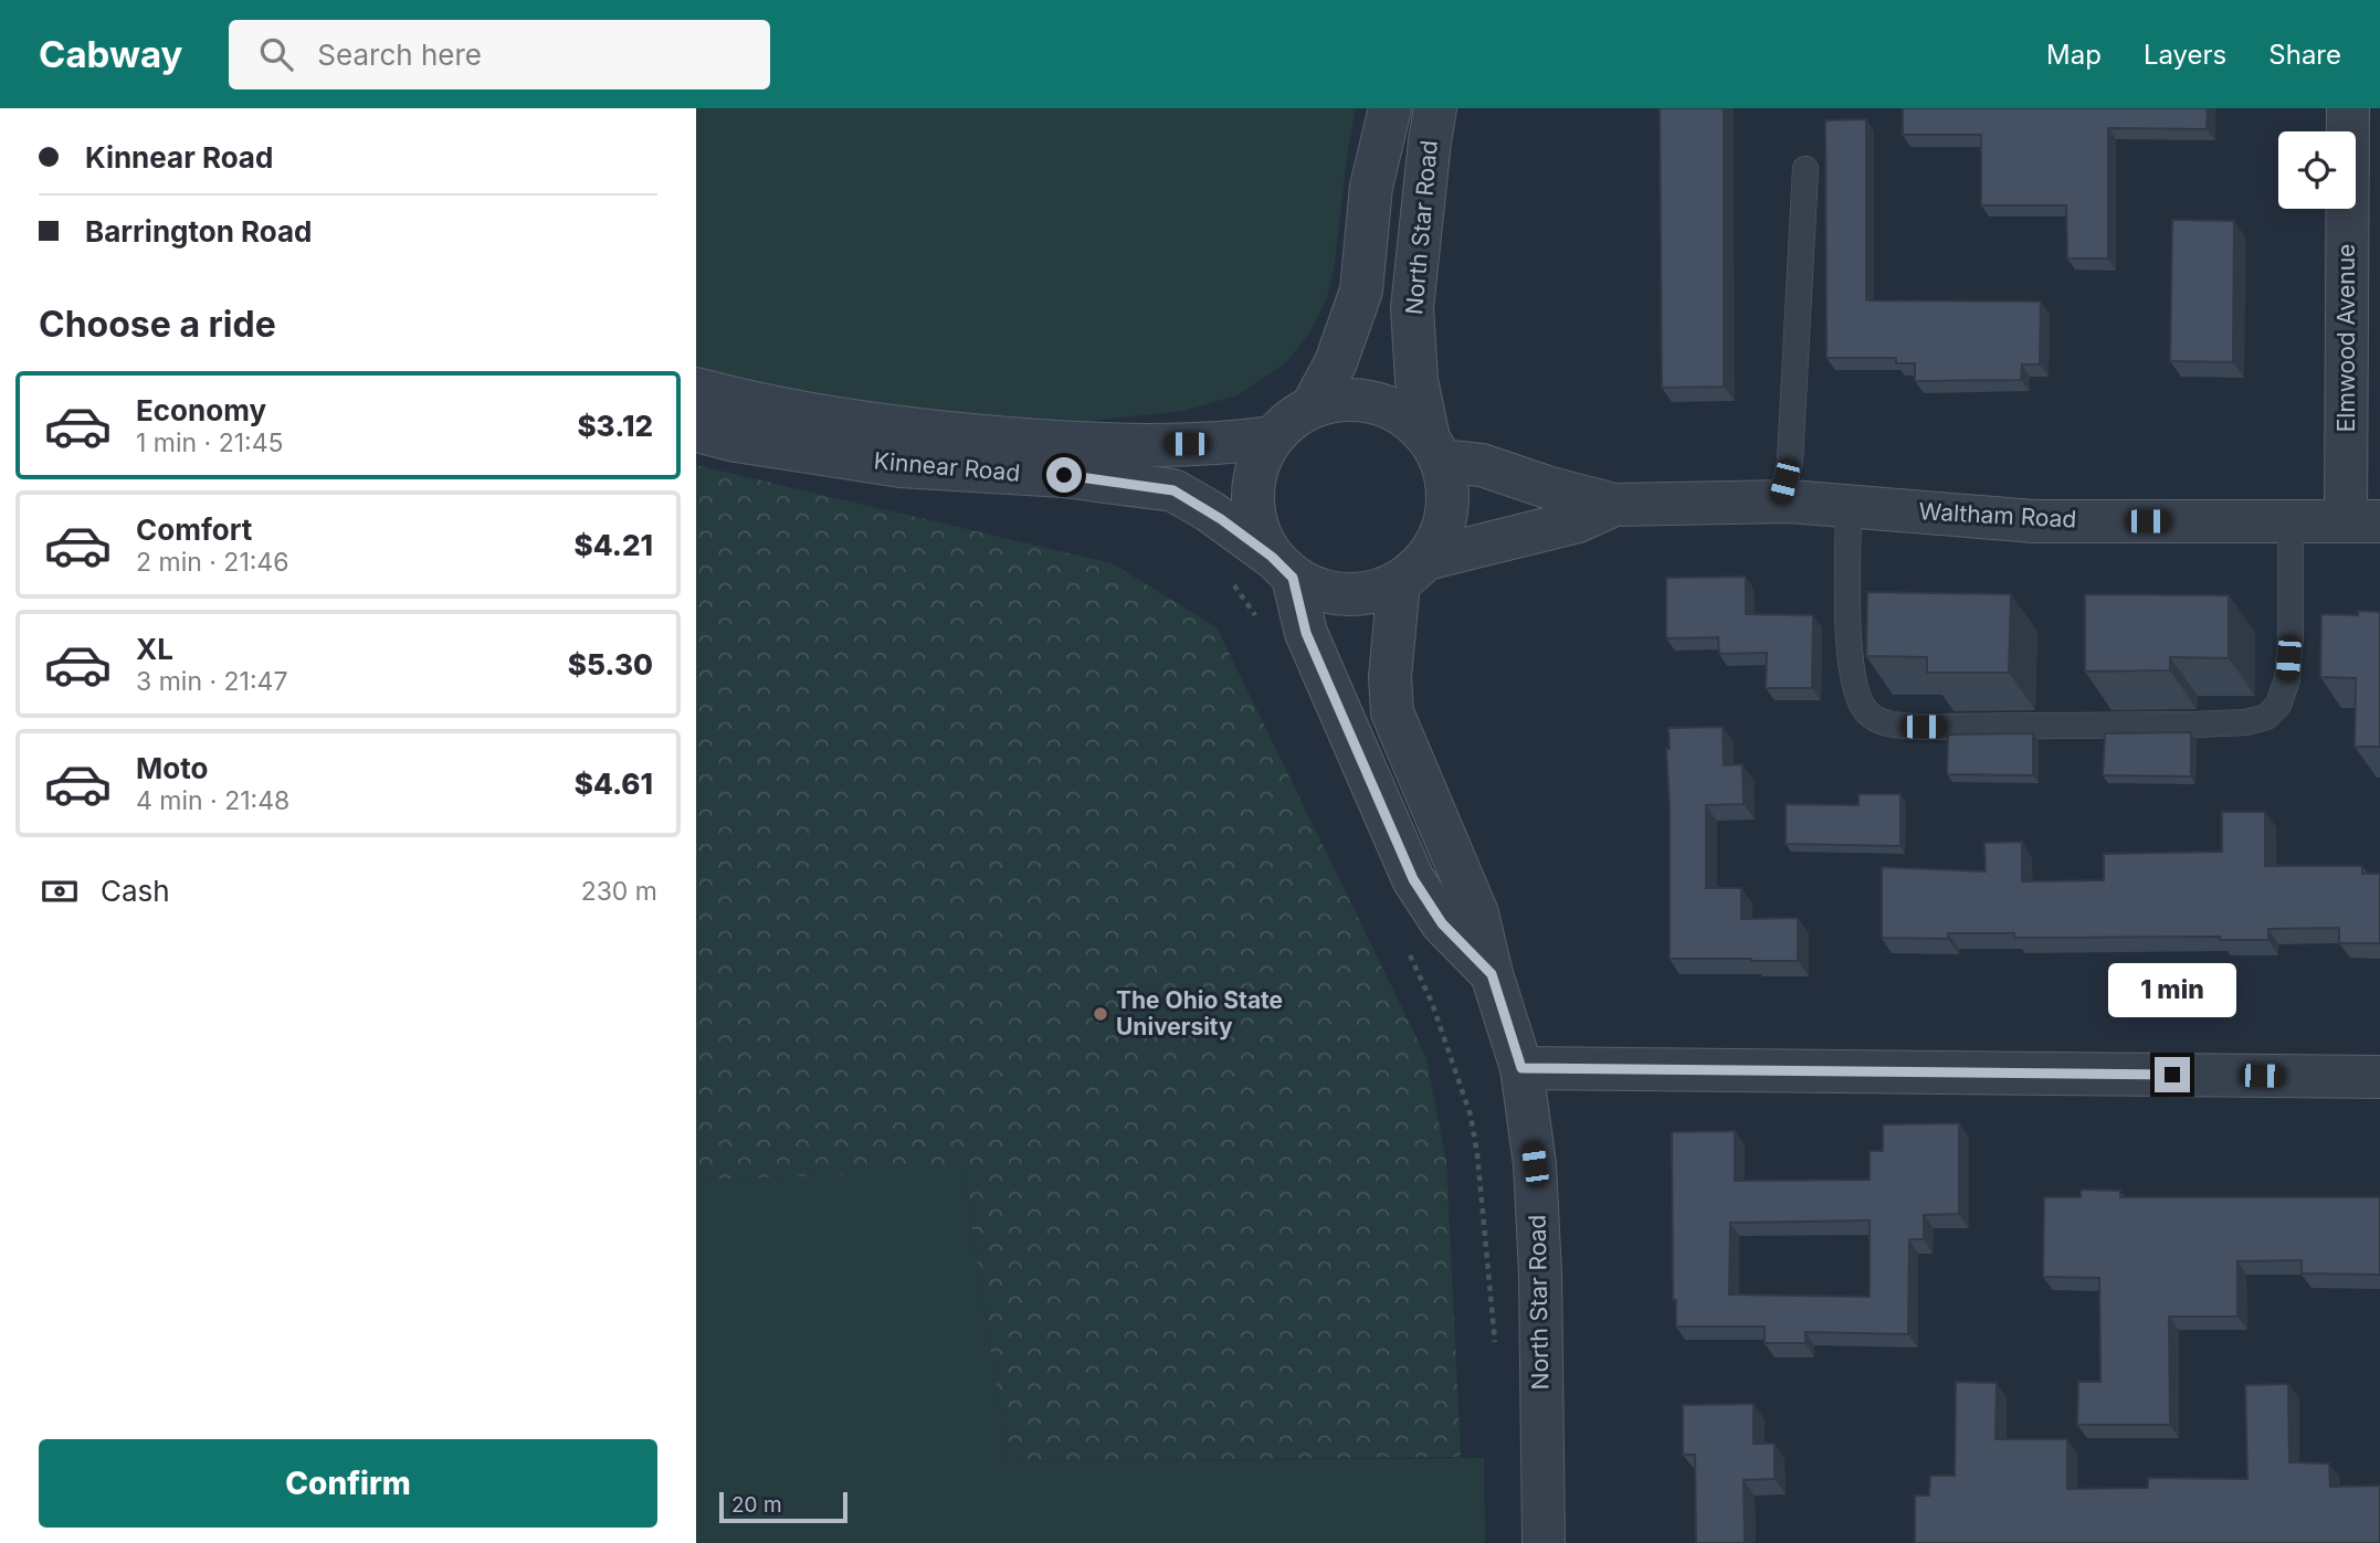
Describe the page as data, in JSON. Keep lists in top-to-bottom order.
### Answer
{
  "streets": {
    "street": [
      "North Star Road",
      "Elmwood Avenue",
      "Kinnear Road",
      "Waltham Road"
    ]
  },
  "crossings": [
    ["North Star Road", "Kinnear Road"],
    ["North Star Road", "Waltham Road"],
    ["Elmwood Avenue", "Waltham Road"],
    ["Kinnear Road", "Waltham Road"]
  ],
  "places": ["The Ohio State University"],
  "scale_bar": "20 m",
  "page": {
    "header": "Cabway",
    "search": "Search here",
    "nav": ["Map", "Layers", "Share"],
    "banner": ["Kinnear Road", "Barrington Road"],
    "heading": "Choose a ride",
    "list": [
      {
        "name": "Economy",
        "note": "1 min · 21:45",
        "value": "$3.12"
      },
      {
        "name": "Comfort",
        "note": "2 min · 21:46",
        "value": "$4.21"
      },
      {
        "name": "XL",
        "note": "3 min · 21:47",
        "value": "$5.30"
      },
      {
        "name": "Moto",
        "note": "4 min · 21:48",
        "value": "$4.61"
      }
    ],
    "pay": ["Cash", "230 m"],
    "bubble": "1 min",
    "buttons": "Confirm",
    "scale": "20 m"
  }
}
